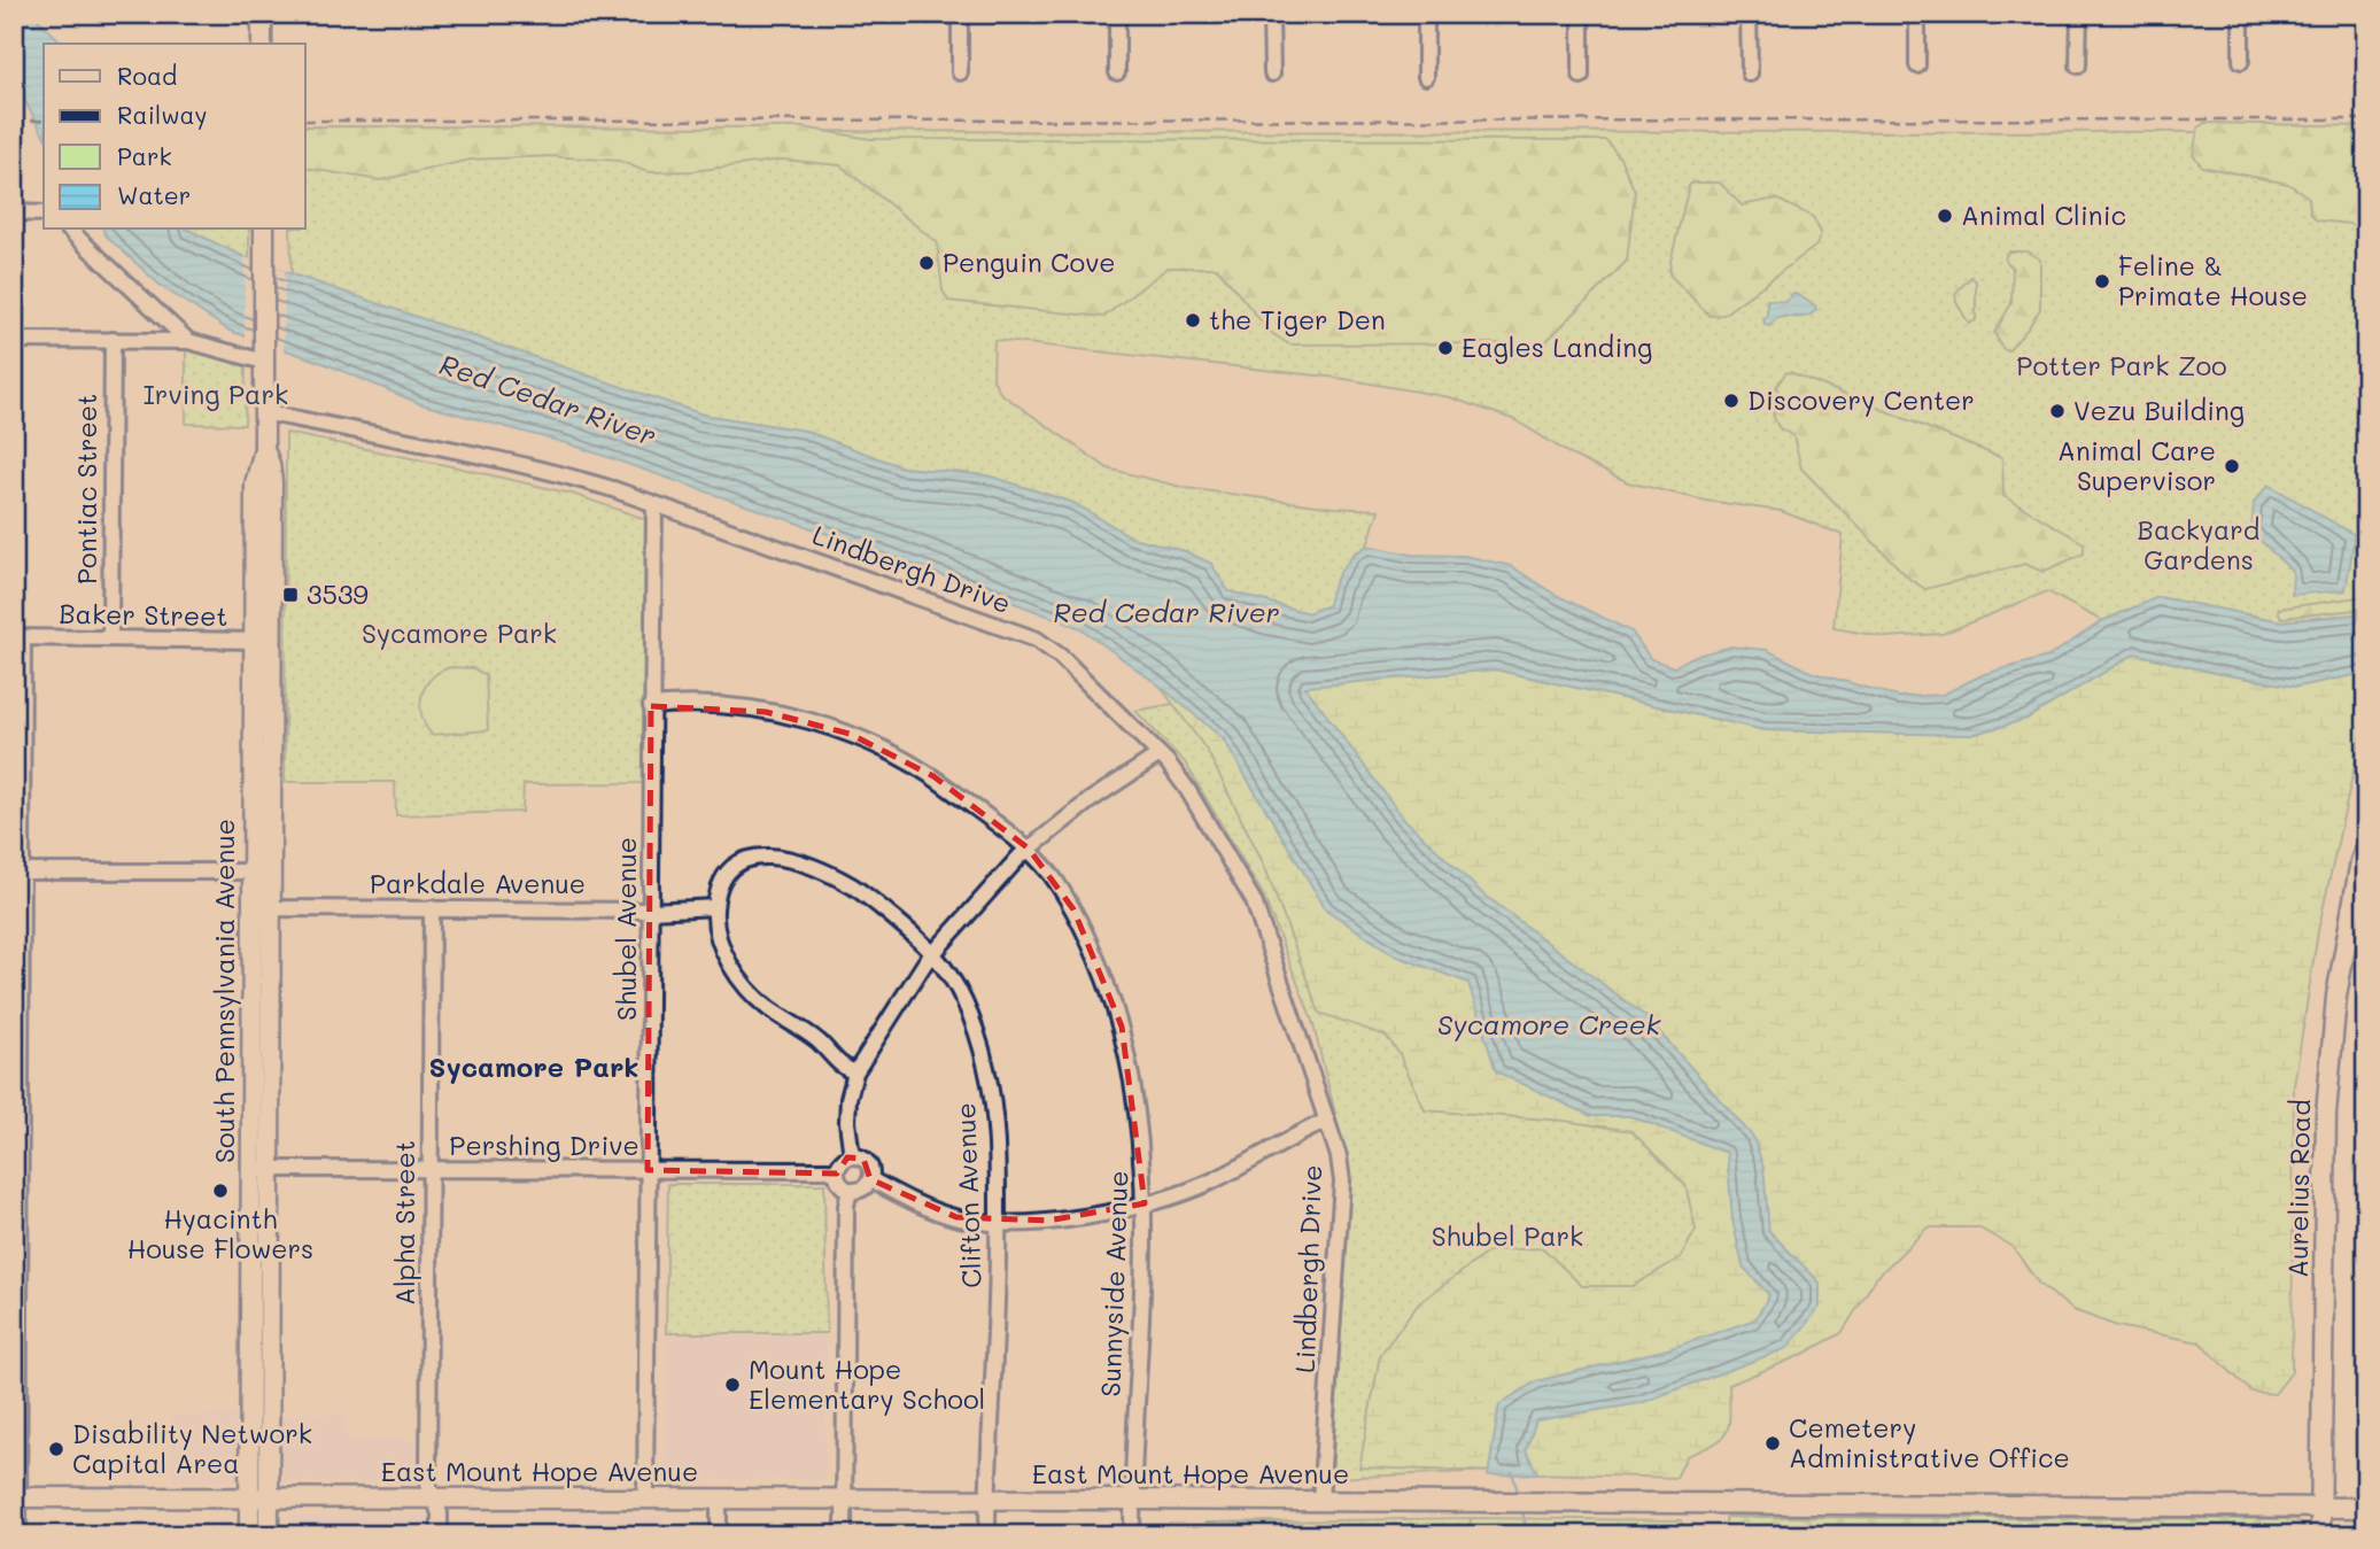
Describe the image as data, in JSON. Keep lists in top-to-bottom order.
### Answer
{
  "streets": {
    "street": [
      "Pontiac Street",
      "Lindbergh Drive",
      "Baker Street",
      "Parkdale Avenue",
      "Shubel Avenue",
      "South Pennsylvania Avenue",
      "Pershing Drive",
      "Aurelius Road",
      "Clifton Avenue",
      "Alpha Street",
      "Sunnyside Avenue",
      "East Mount Hope Avenue"
    ]
  },
  "crossings": [
    ["Pontiac Street", "Baker Street"],
    ["Lindbergh Drive", "Shubel Avenue"],
    ["Lindbergh Drive", "South Pennsylvania Avenue"],
    ["Lindbergh Drive", "East Mount Hope Avenue"],
    ["Baker Street", "South Pennsylvania Avenue"],
    ["Parkdale Avenue", "Shubel Avenue"],
    ["Parkdale Avenue", "South Pennsylvania Avenue"],
    ["Parkdale Avenue", "Clifton Avenue"],
    ["Parkdale Avenue", "Alpha Street"],
    ["Shubel Avenue", "Pershing Drive"],
    ["Shubel Avenue", "Sunnyside Avenue"],
    ["Shubel Avenue", "East Mount Hope Avenue"],
    ["South Pennsylvania Avenue", "Pershing Drive"],
    ["South Pennsylvania Avenue", "East Mount Hope Avenue"],
    ["Pershing Drive", "Alpha Street"],
    ["Aurelius Road", "East Mount Hope Avenue"],
    ["Clifton Avenue", "East Mount Hope Avenue"],
    ["Alpha Street", "East Mount Hope Avenue"],
    ["Sunnyside Avenue", "East Mount Hope Avenue"]
  ],
  "districts": ["Sycamore Park"],
  "water": ["Red Cedar River", "Sycamore Creek"],
  "parks": [
    "Potter Park Zoo",
    "Irving Park",
    "Backyard Gardens",
    "Sycamore Park",
    "Shubel Park"
  ],
  "places": {
    "other": [
      "Animal Clinic",
      "Penguin Cove",
      "Feline & Primate House",
      "the Tiger Den",
      "Eagles Landing",
      "Discovery Center",
      "Vezu Building",
      "Animal Care Supervisor",
      "Hyacinth House Flowers",
      "Mount Hope Elementary School",
      "Cemetery Administrative Office",
      "Disability Network Capital Area"
    ],
    "transit": ["3539"]
  },
  "legend": [
    "Road",
    "Railway",
    "Park",
    "Water"
  ]
}
